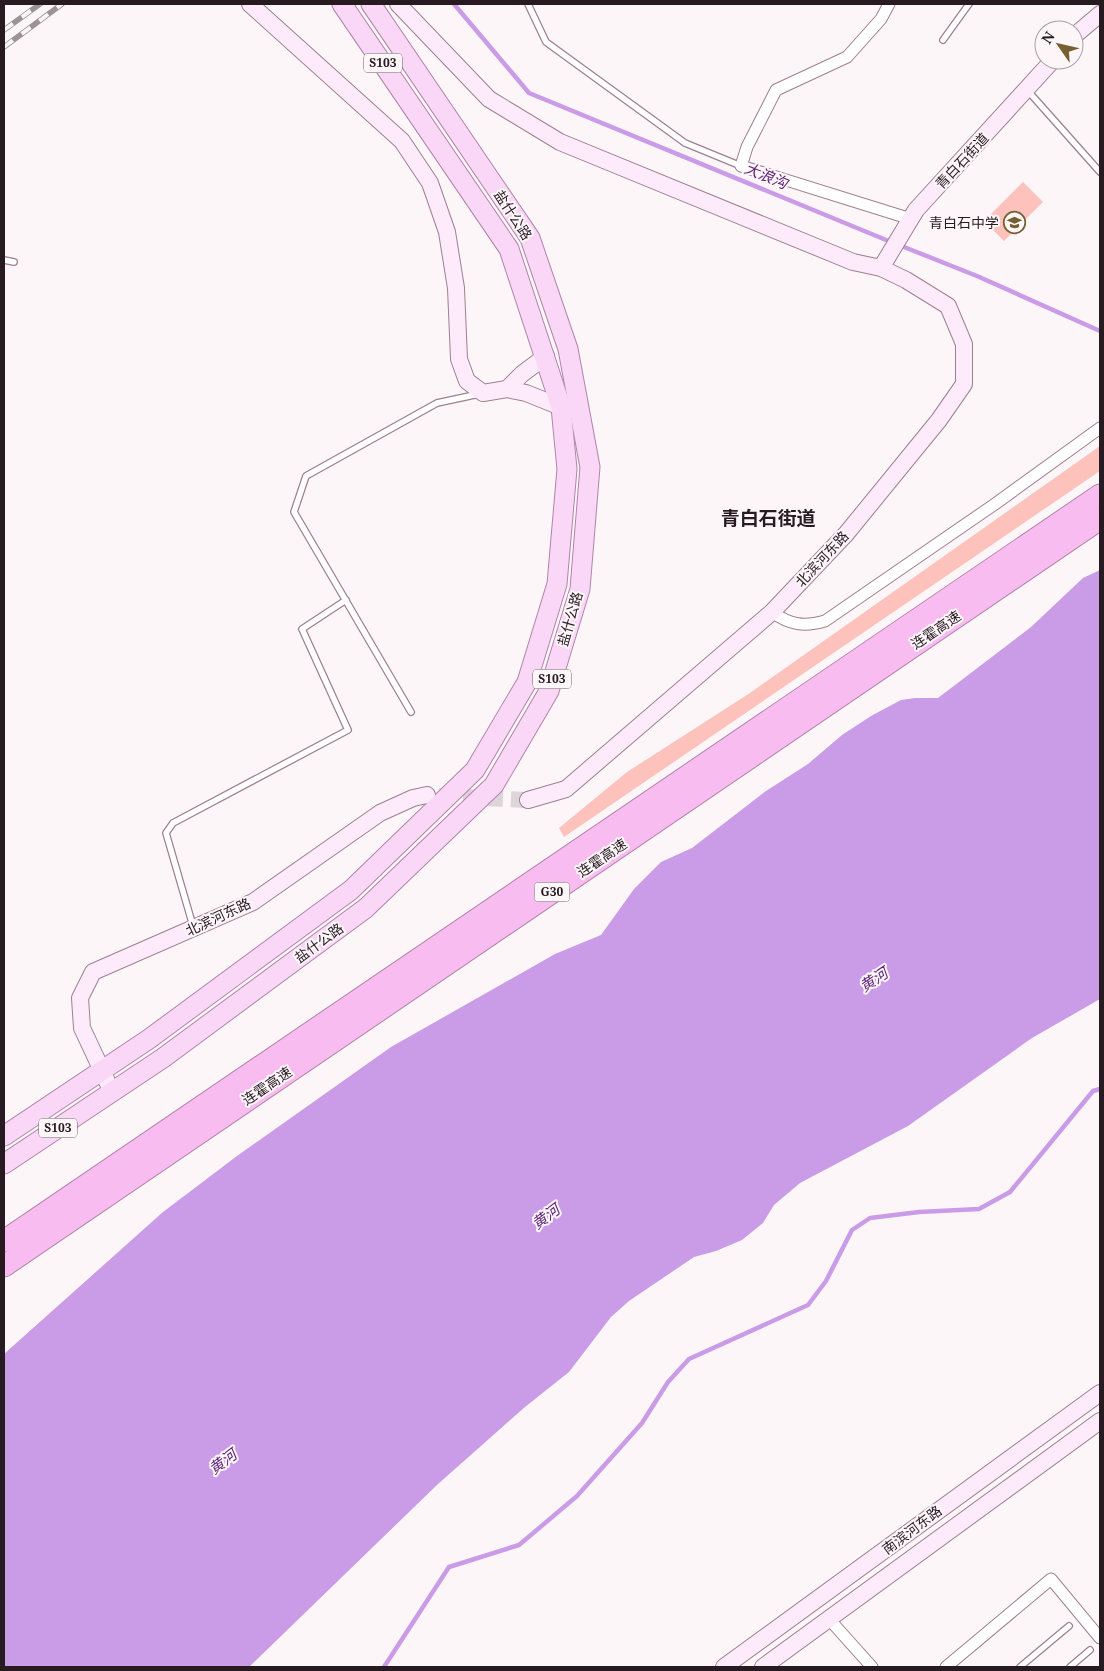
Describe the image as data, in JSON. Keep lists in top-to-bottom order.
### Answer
{
  "streets": {
    "highway": ["连霍高速", "G30"],
    "main road": ["S103", "盐什公路"],
    "street": ["青白石街道", "北滨河东路", "南滨河东路"]
  },
  "crossings": [
    ["S103", "盐什公路"],
    ["S103", "北滨河东路"],
    ["青白石街道", "北滨河东路"],
    ["盐什公路", "北滨河东路"]
  ],
  "districts": ["青白石街道"],
  "water": ["大浪沟", "黄河"],
  "places": {
    "school or university": ["青白石中学"]
  },
  "north": "top left"
}
